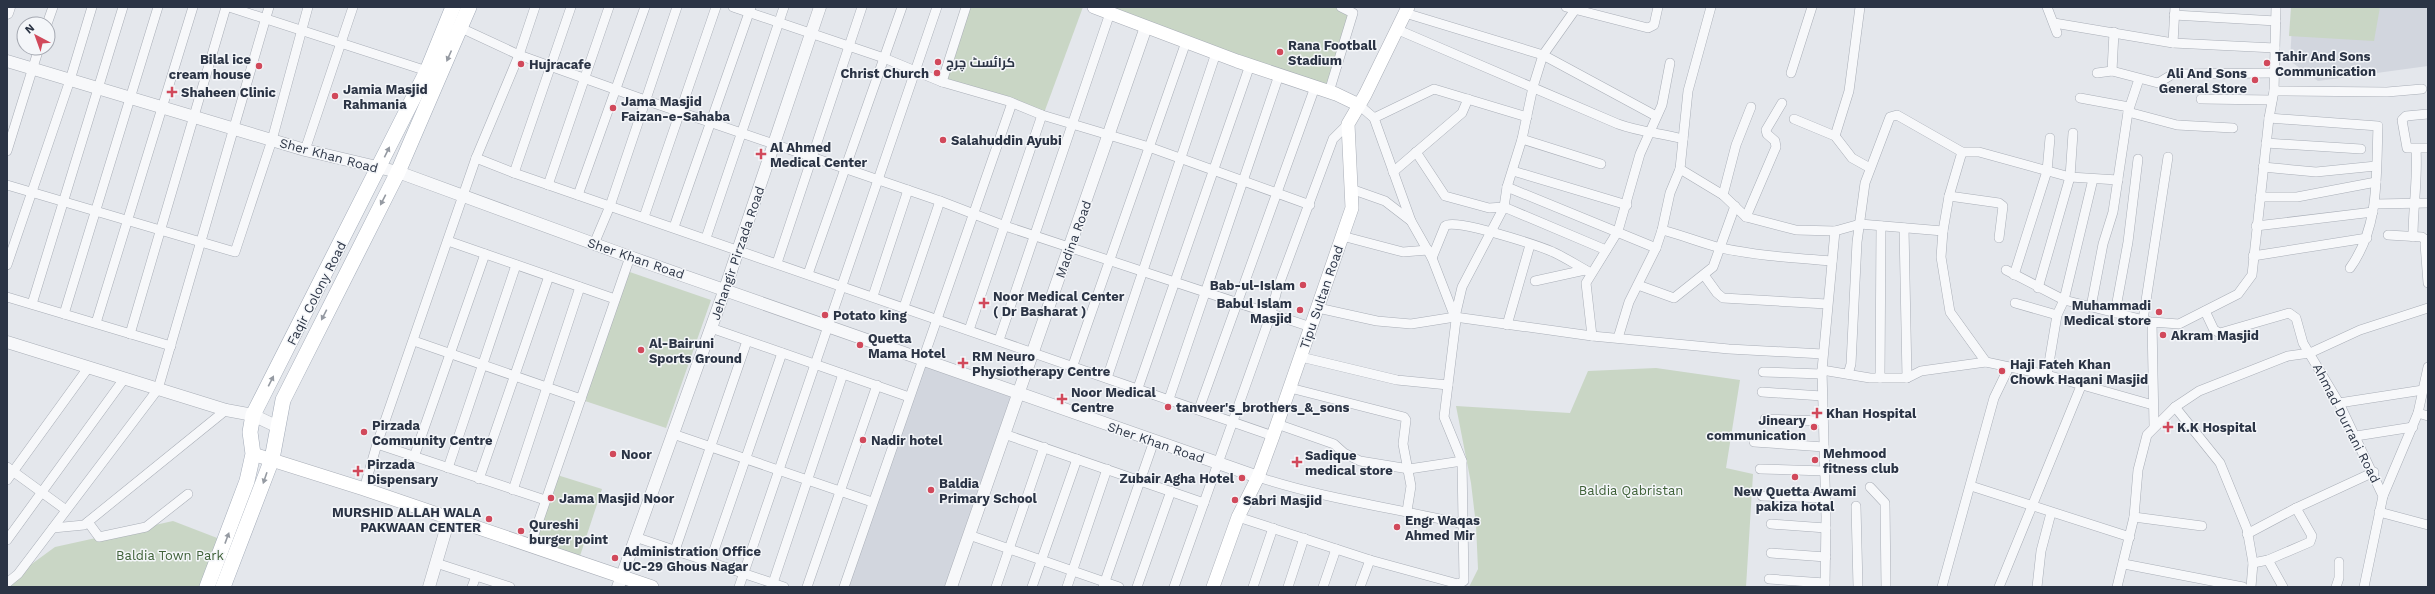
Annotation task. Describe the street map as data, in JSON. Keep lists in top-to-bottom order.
{
  "streets": {
    "main road": ["Faqir Colony Road", "Tipu Sultan Road"],
    "street": [
      "Sher Khan Road",
      "Madina Road",
      "Jehangir Pirzada Road",
      "Ahmad Durrani Road"
    ]
  },
  "crossings": [
    ["Sher Khan Road", "Madina Road"],
    ["Sher Khan Road", "Jehangir Pirzada Road"],
    ["Sher Khan Road", "Faqir Colony Road"],
    ["Sher Khan Road", "Tipu Sultan Road"]
  ],
  "parks": ["Baldia Qabristan", "Baldia Town Park"],
  "places": {
    "other": [
      "Rana Football Stadium",
      "کرائسٹ چرچ",
      "Tahir And Sons Communication",
      "Hujracafe",
      "Bilal ice cream house",
      "Christ Church",
      "Ali And Sons General Store",
      "Jamia Masjid Rahmania",
      "Jama Masjid Faizan-e-Sahaba",
      "Salahuddin Ayubi",
      "Bab-ul-Islam",
      "Babul Islam Masjid",
      "Muhammadi Medical store",
      "Potato king",
      "Akram Masjid",
      "Quetta Mama Hotel",
      "Al-Bairuni Sports Ground",
      "Haji Fateh Khan Chowk Haqani Masjid",
      "tanveer's_brothers_&_sons",
      "Jineary communication",
      "Pirzada Community Centre",
      "Nadir hotel",
      "Noor",
      "Mehmood fitness club",
      "New Quetta Awami pakiza hotal",
      "Zubair Agha Hotel",
      "Baldia Primary School",
      "Jama Masjid Noor",
      "Sabri Masjid",
      "MURSHID ALLAH WALA PAKWAAN CENTER",
      "Engr Waqas Ahmed Mir",
      "Qureshi burger point",
      "Administration Office UC-29 Ghous Nagar"
    ],
    "health": [
      "Shaheen Clinic",
      "Al Ahmed Medical Center",
      "Noor Medical Center ( Dr Basharat )",
      "RM Neuro Physiotherapy Centre",
      "Noor Medical Centre",
      "Khan Hospital",
      "K.K Hospital",
      "Sadique medical store",
      "Pirzada Dispensary"
    ]
  },
  "north": "top left"
}
